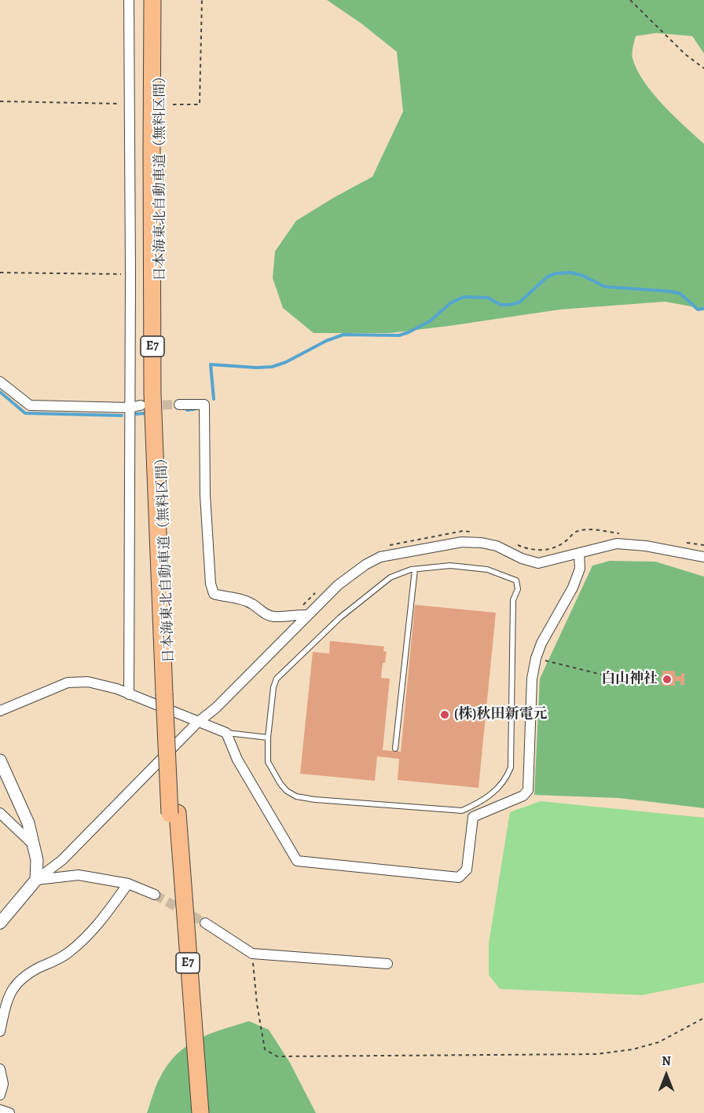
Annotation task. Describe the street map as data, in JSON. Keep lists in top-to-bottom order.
{
  "streets": {
    "highway": ["日本海東北自動車道（無料区間）", "E7"]
  },
  "places": ["白山神社", "(株)秋田新電元"],
  "north": "top"
}
